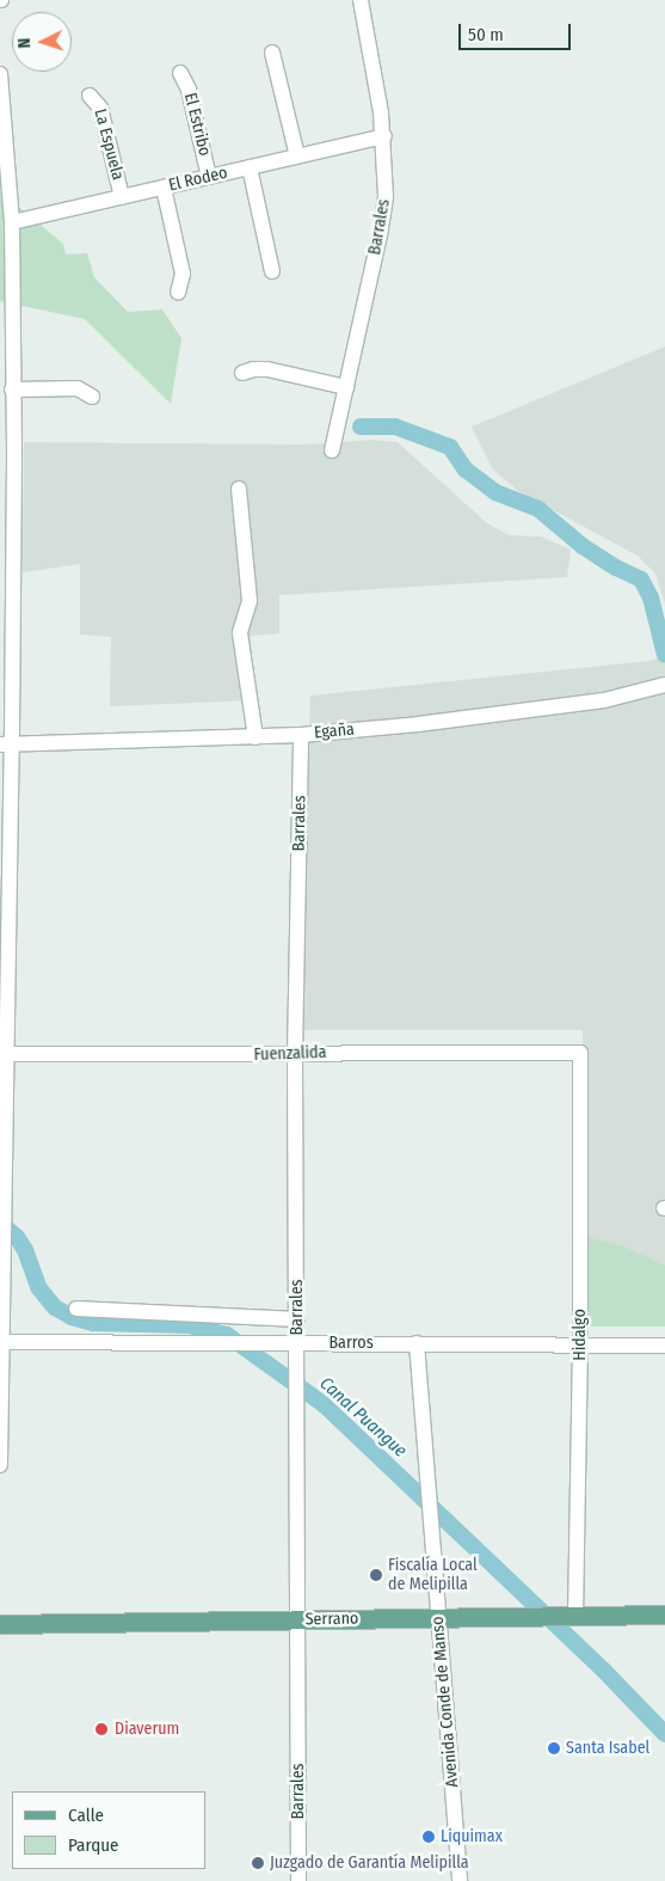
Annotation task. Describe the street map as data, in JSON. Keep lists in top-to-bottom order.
{
  "streets": {
    "main road": ["Serrano"],
    "street": [
      "El Estribo",
      "La Espuela",
      "El Rodeo",
      "Barrales",
      "Egaña",
      "Fuenzalida",
      "Hidalgo",
      "Barros",
      "Avenida Conde de Manso"
    ]
  },
  "crossings": [
    ["El Estribo", "El Rodeo"],
    ["La Espuela", "El Rodeo"],
    ["El Rodeo", "Barrales"],
    ["Barrales", "Egaña"],
    ["Barrales", "Fuenzalida"],
    ["Barrales", "Barros"],
    ["Barrales", "Serrano"],
    ["Fuenzalida", "Hidalgo"],
    ["Hidalgo", "Barros"],
    ["Hidalgo", "Serrano"],
    ["Barros", "Avenida Conde de Manso"],
    ["Serrano", "Avenida Conde de Manso"]
  ],
  "water": ["Canal Puangue"],
  "places": [
    "Fiscalía Local de Melipilla",
    "Diaverum",
    "Santa Isabel",
    "Liquimax",
    "Juzgado de Garantía Melipilla"
  ],
  "legend": ["Calle", "Parque"],
  "scale_bar": "50 m",
  "north": "left"
}
